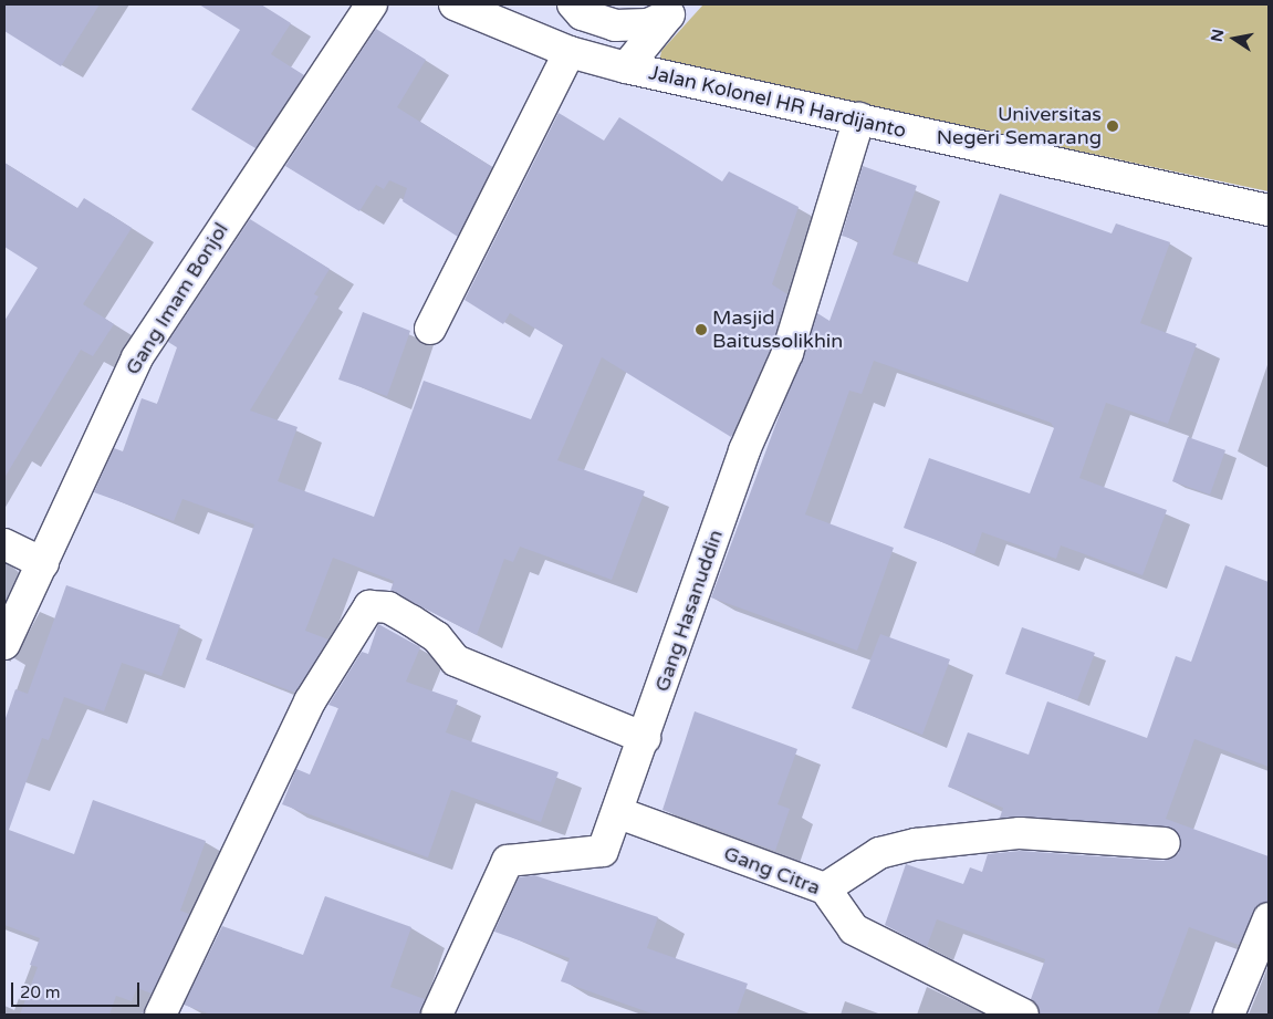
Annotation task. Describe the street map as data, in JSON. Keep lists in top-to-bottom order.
{
  "streets": {
    "street": [
      "Jalan Kolonel HR Hardijanto",
      "Gang Imam Bonjol",
      "Gang Hasanuddin",
      "Gang Citra"
    ]
  },
  "crossings": [
    ["Jalan Kolonel HR Hardijanto", "Gang Hasanuddin"],
    ["Gang Hasanuddin", "Gang Citra"]
  ],
  "places": ["Universitas Negeri Semarang", "Masjid Baitussolikhin"],
  "scale_bar": "20 m",
  "north": "left"
}
